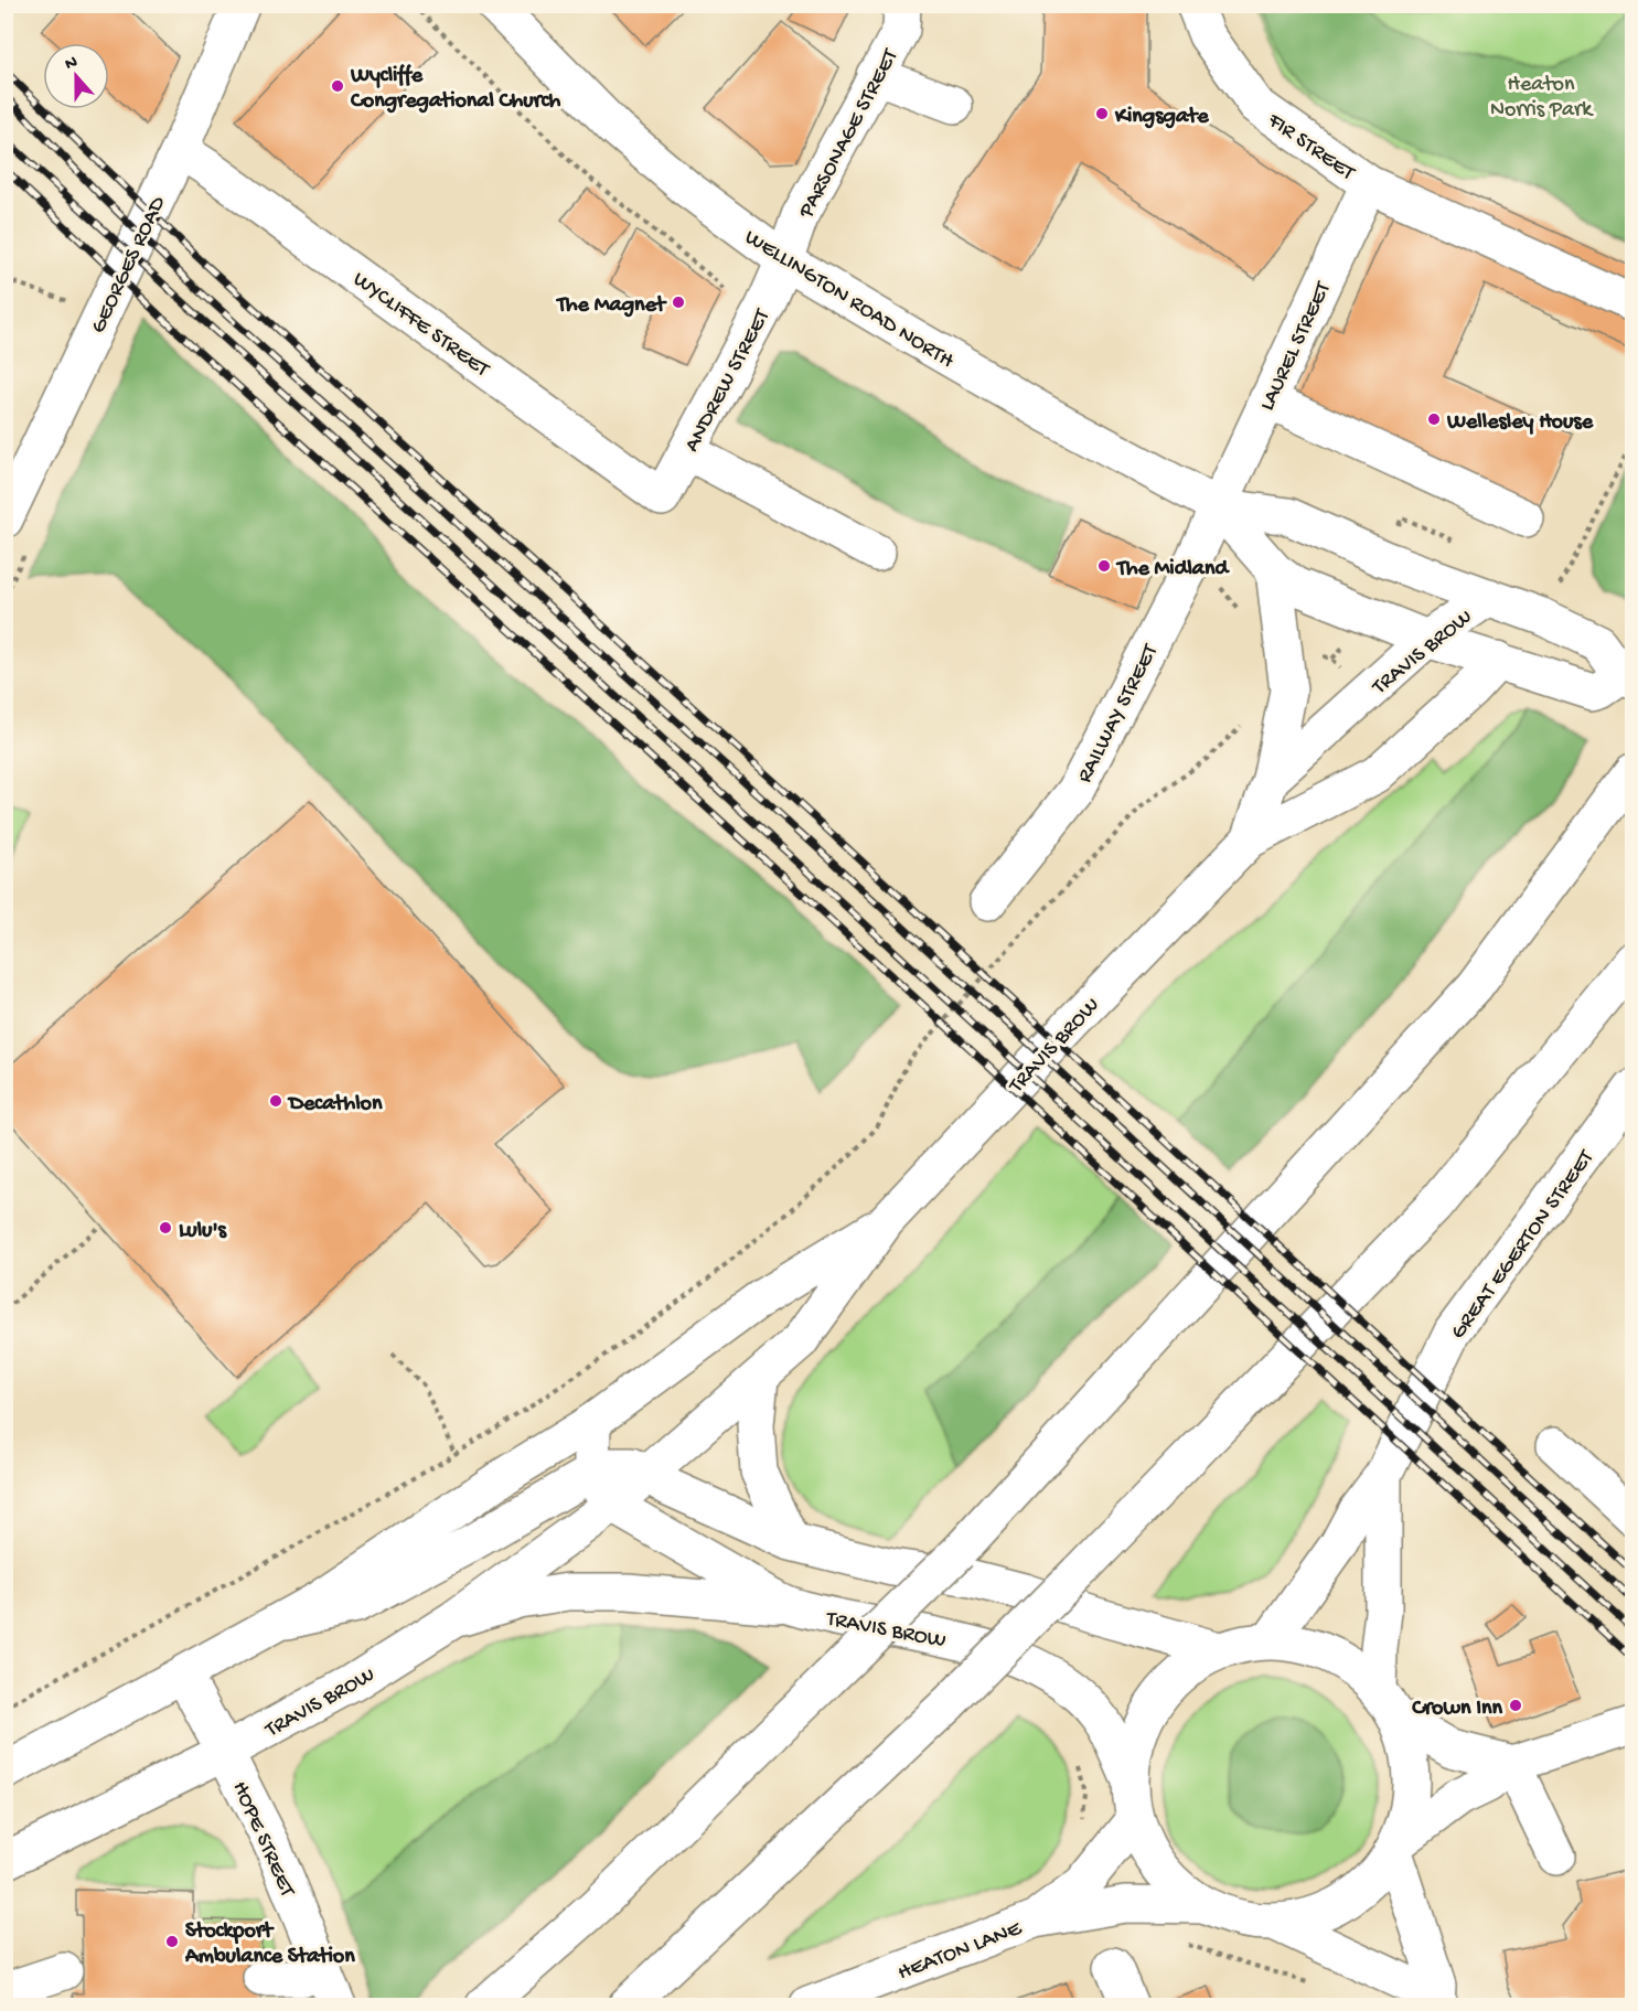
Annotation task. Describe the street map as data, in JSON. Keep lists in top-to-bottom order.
{
  "streets": {
    "main road": [
      "PARSONAGE STREET",
      "FIR STREET",
      "GEORGES ROAD",
      "WELLINGTON ROAD NORTH",
      "WYCLIFFE STREET",
      "LAUREL STREET",
      "ANDREW STREET",
      "TRAVIS BROW",
      "RAILWAY STREET",
      "GREAT EGERTON STREET",
      "HOPE STREET",
      "HEATON LANE"
    ]
  },
  "crossings": [
    ["PARSONAGE STREET", "WELLINGTON ROAD NORTH"],
    ["PARSONAGE STREET", "ANDREW STREET"],
    ["FIR STREET", "LAUREL STREET"],
    ["GEORGES ROAD", "WYCLIFFE STREET"],
    ["WELLINGTON ROAD NORTH", "LAUREL STREET"],
    ["WELLINGTON ROAD NORTH", "ANDREW STREET"],
    ["WELLINGTON ROAD NORTH", "TRAVIS BROW"],
    ["WELLINGTON ROAD NORTH", "RAILWAY STREET"],
    ["WYCLIFFE STREET", "ANDREW STREET"],
    ["LAUREL STREET", "RAILWAY STREET"],
    ["TRAVIS BROW", "HOPE STREET"]
  ],
  "parks": ["Heaton Norris Park"],
  "places": [
    "Wycliffe Congregational Church",
    "Kingsgate",
    "The Magnet",
    "Wellesley House",
    "The Midland",
    "Decathlon",
    "Lulu's",
    "Crown Inn",
    "Stockport Ambulance Station"
  ],
  "north": "top"
}
